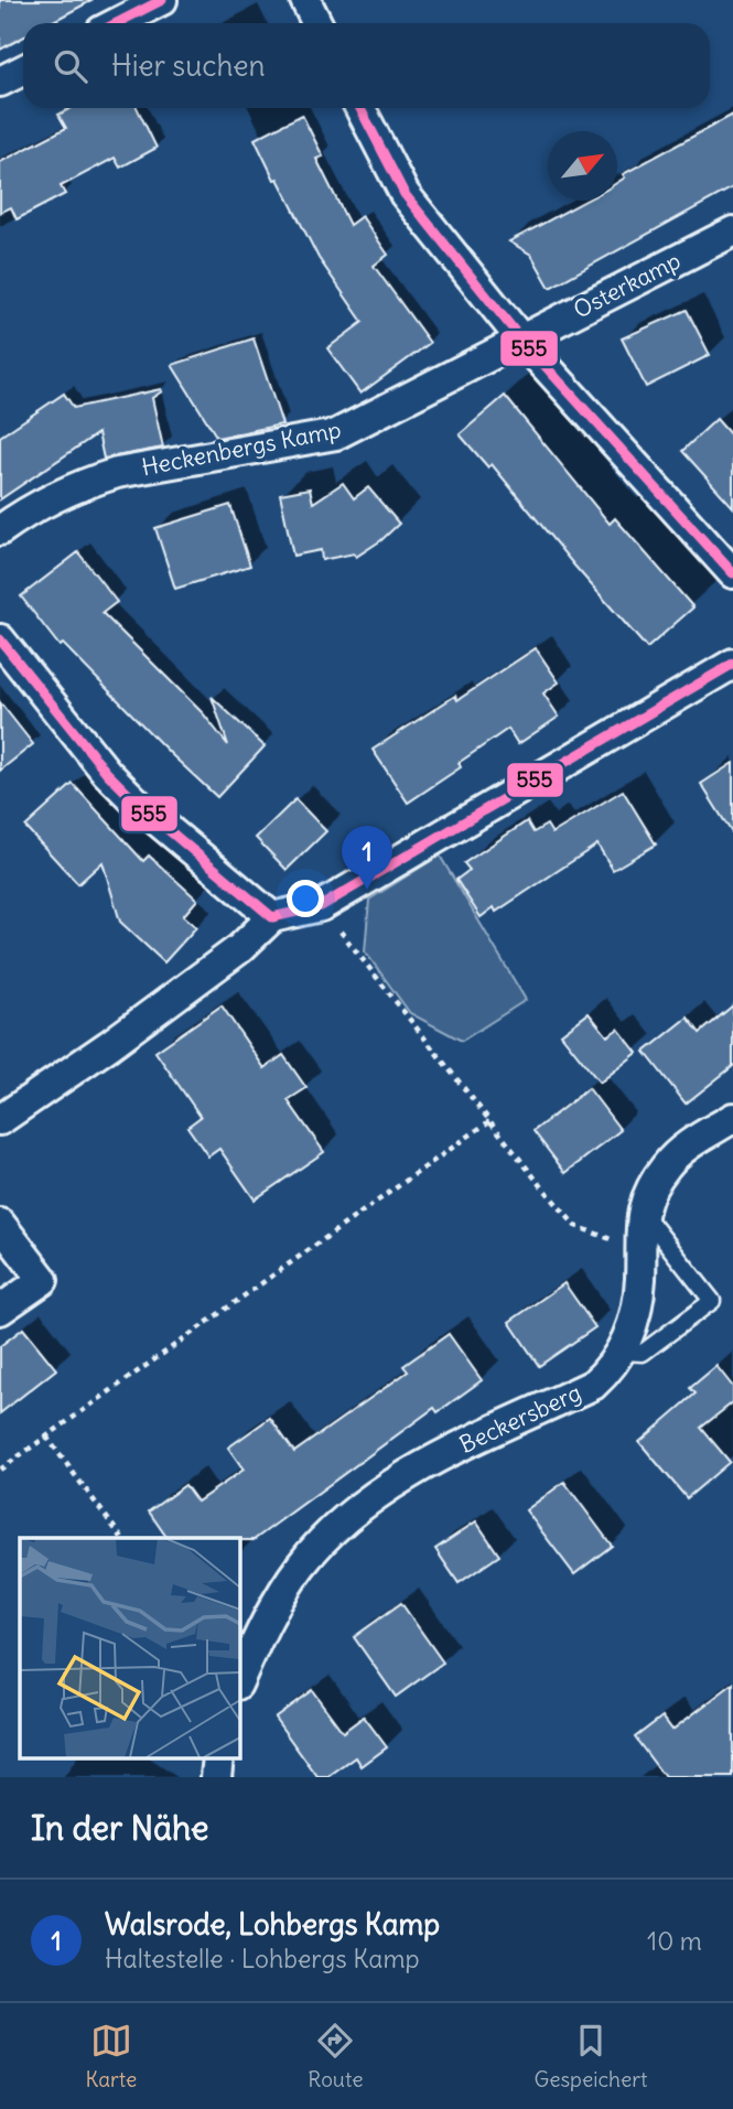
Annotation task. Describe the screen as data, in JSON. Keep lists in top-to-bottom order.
{
  "streets": {
    "street": ["Osterkamp", "Heckenbergs Kamp", "Beckersberg"]
  },
  "crossings": [
    ["Osterkamp", "Heckenbergs Kamp"]
  ],
  "lines": ["transit line 555"],
  "north": "top right",
  "page": {
    "search": "Hier suchen",
    "pins": "1",
    "heading": "In der Nähe",
    "list": [
      {
        "mark": "1",
        "name": "Walsrode, Lohbergs Kamp",
        "note": "Haltestelle · Lohbergs Kamp",
        "value": "10 m"
      }
    ],
    "nav": ["Karte", "Route", "Gespeichert"]
  }
}
